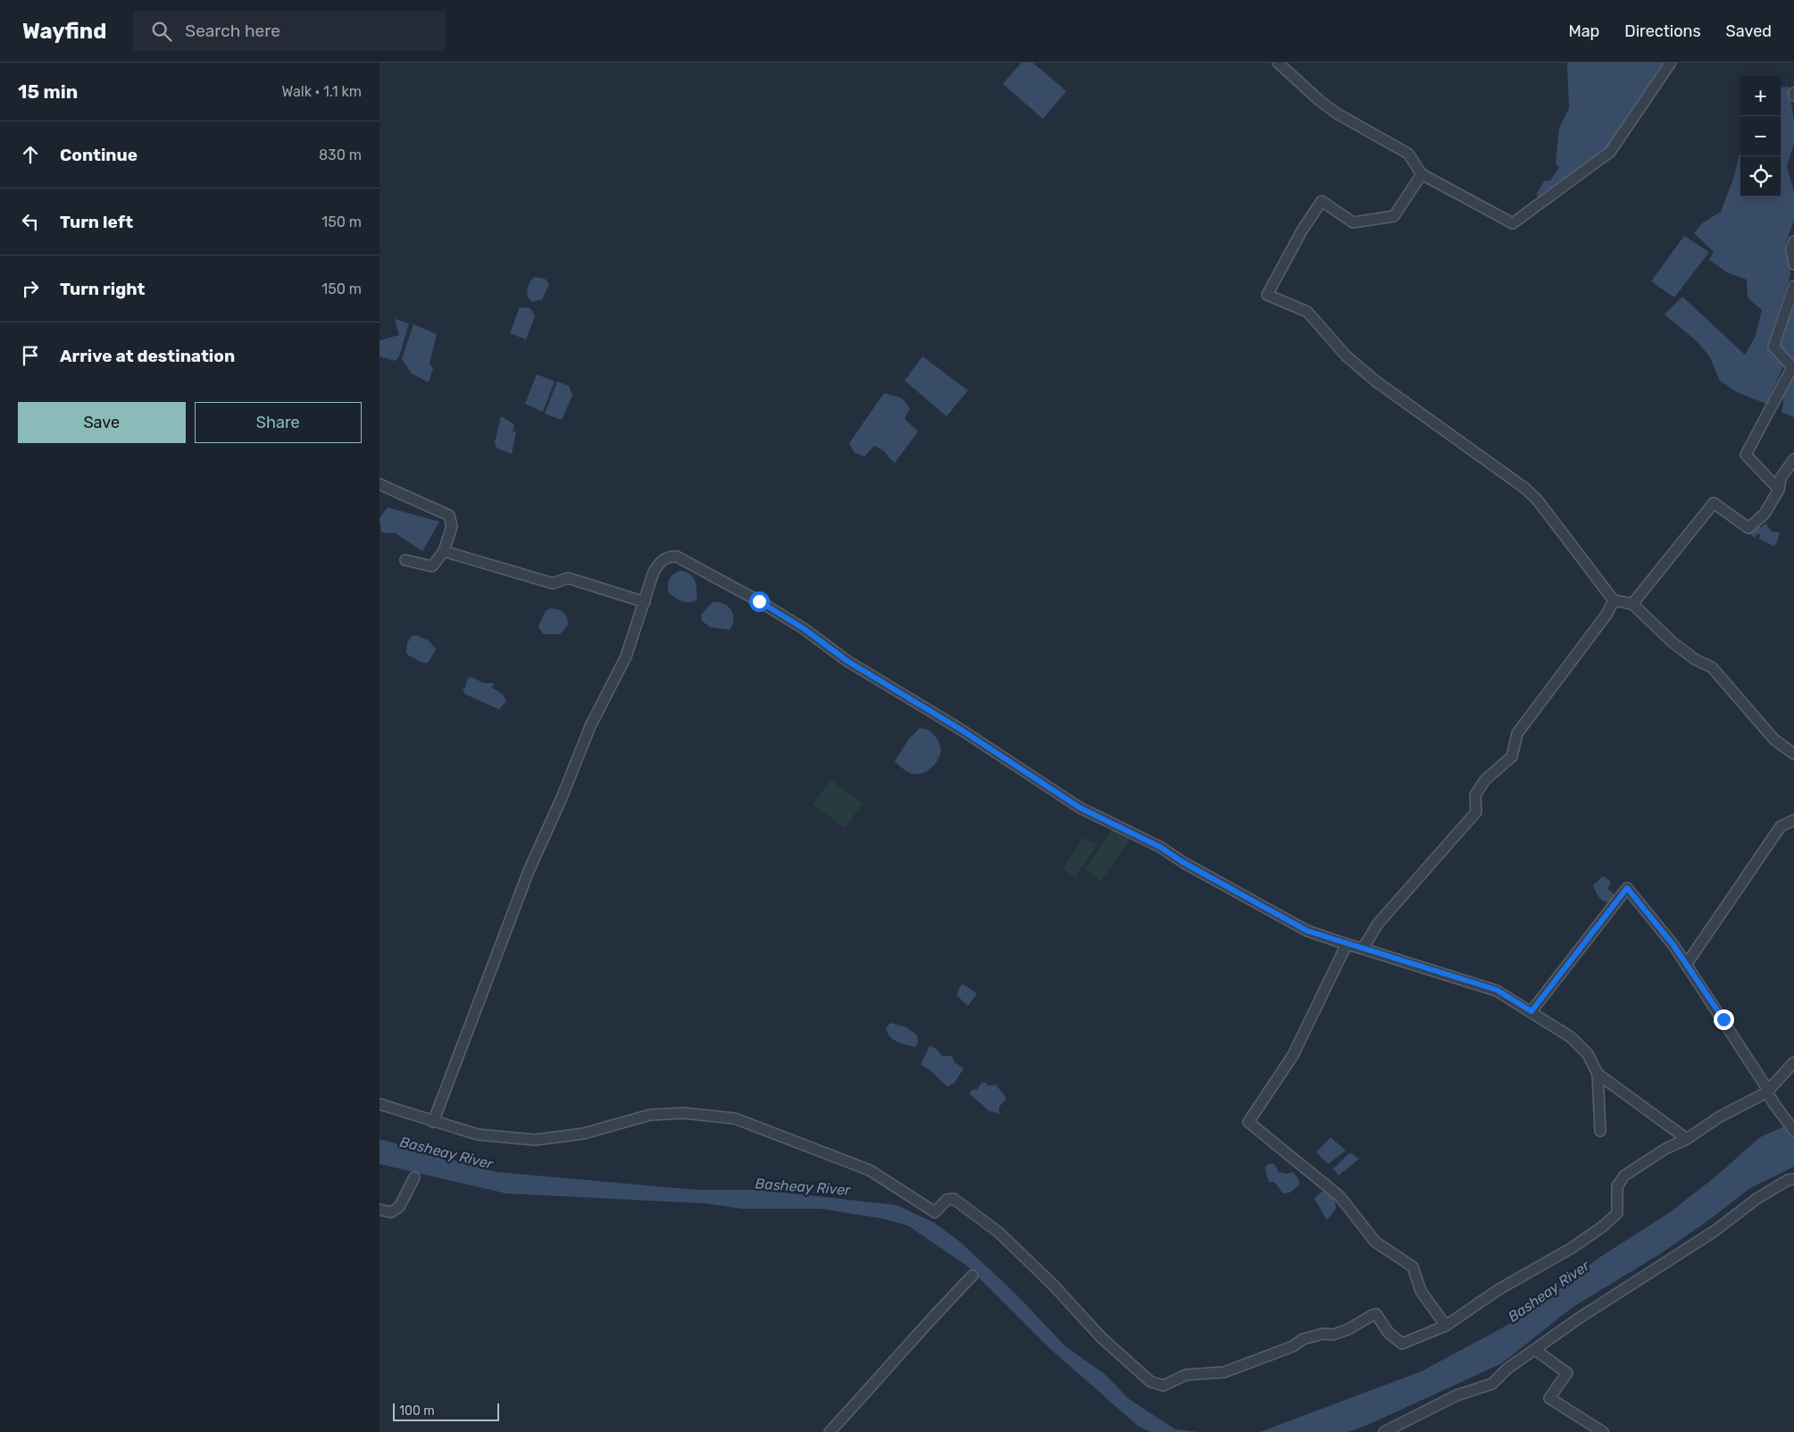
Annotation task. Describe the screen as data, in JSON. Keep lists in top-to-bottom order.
{
  "water": ["Basheay River"],
  "scale_bar": "100 m",
  "page": {
    "header": "Wayfind",
    "search": "Search here",
    "nav": ["Map", "Directions", "Saved"],
    "heading": ["15 min", "Walk · 1.1 km"],
    "map_buttons": ["+", "−"],
    "list": [
      ["Continue", "830 m"],
      ["Turn left", "150 m"],
      ["Turn right", "150 m"],
      "Arrive at destination"
    ],
    "buttons": ["Save", "Share"],
    "scale": "100 m"
  }
}
